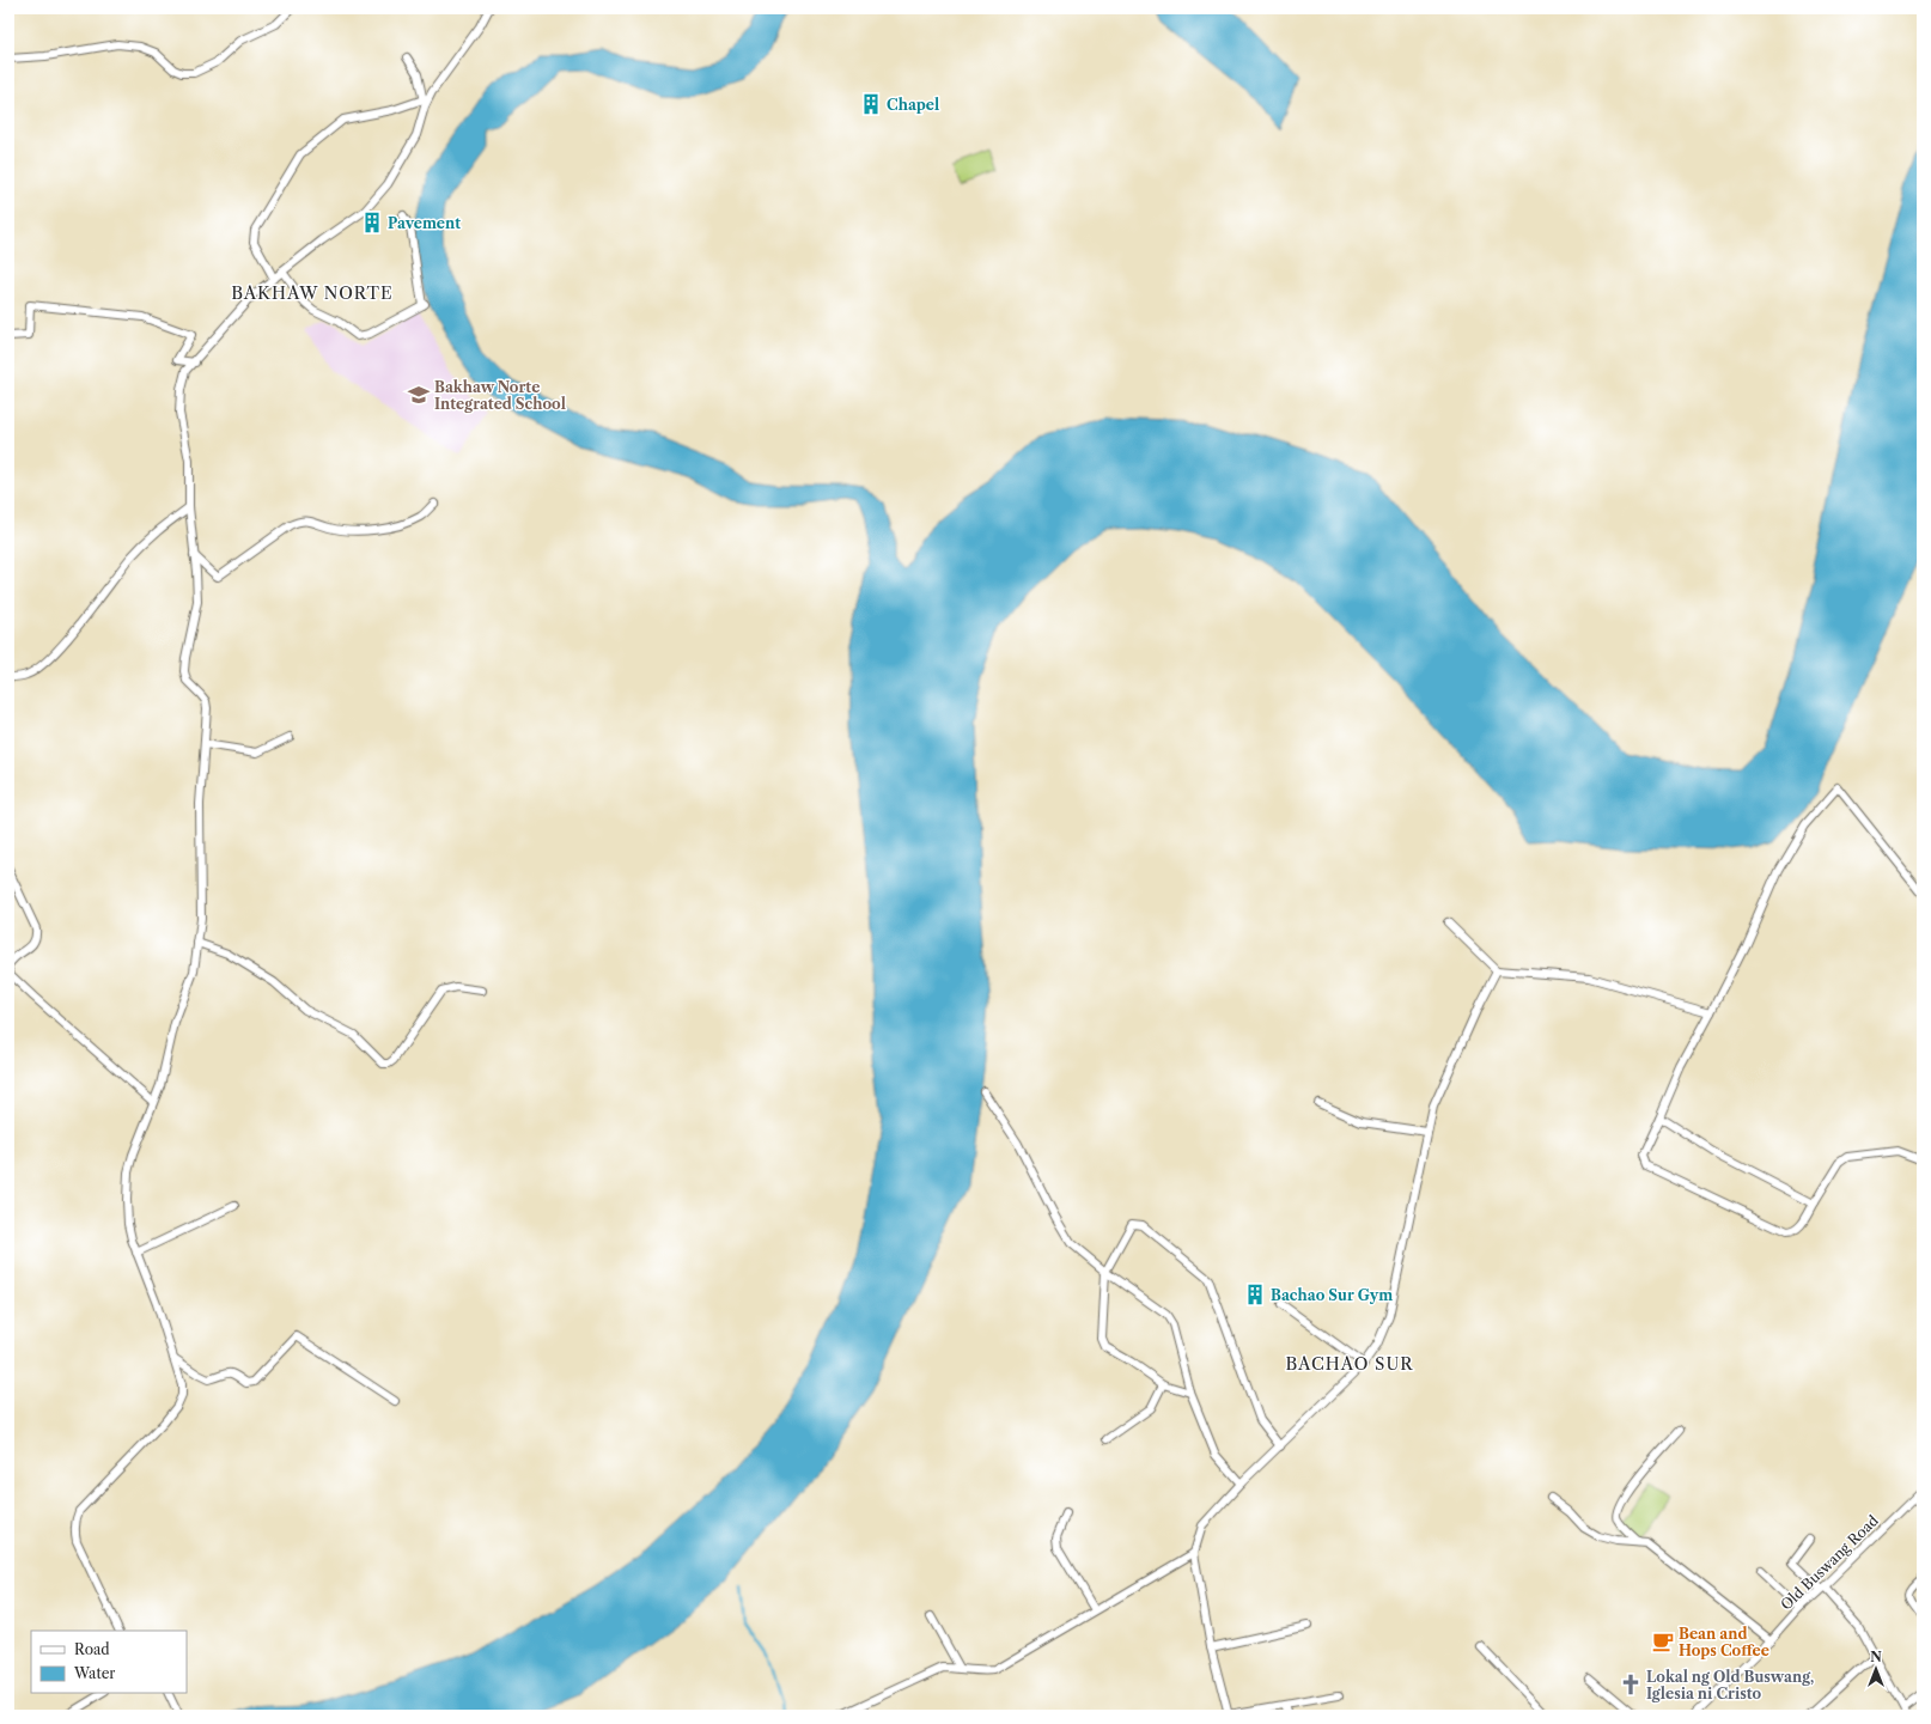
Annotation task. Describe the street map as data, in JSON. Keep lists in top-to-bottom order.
{
  "streets": {
    "street": ["Old Buswang Road"]
  },
  "districts": ["BAKHAW NORTE", "BACHAO SUR"],
  "places": {
    "building": ["Chapel", "Pavement", "Bachao Sur Gym"],
    "school or university": ["Bakhaw Norte Integrated School"],
    "cafe": ["Bean and Hops Coffee"],
    "church": ["Lokal ng Old Buswang, Iglesia ni Cristo"]
  },
  "legend": ["Road", "Water"],
  "north": "top"
}
